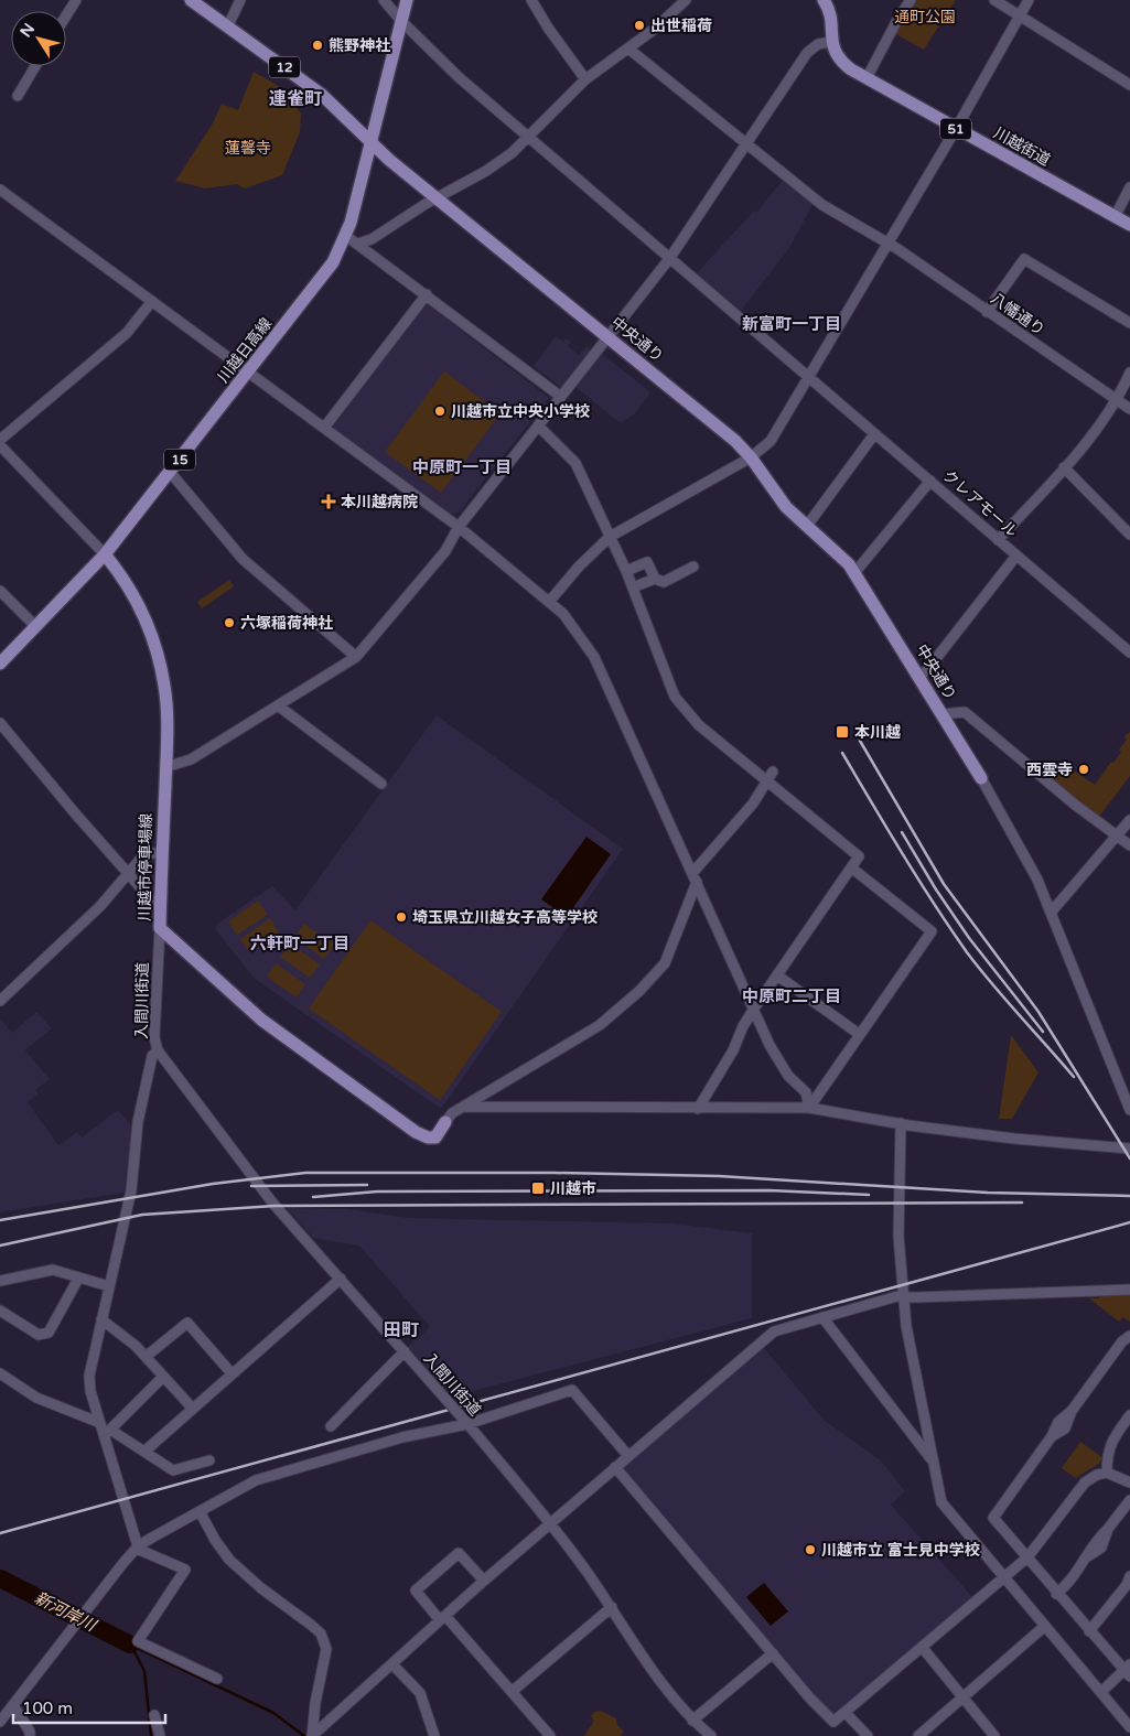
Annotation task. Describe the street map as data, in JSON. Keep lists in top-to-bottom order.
{
  "streets": {
    "main road": [
      "12",
      "51",
      "川越街道",
      "中央通り",
      "川越日高線",
      "15",
      "川越市停車場線"
    ],
    "street": ["八幡通り", "クレアモール", "入間川街道"]
  },
  "crossings": [
    ["中央通り", "川越日高線"],
    ["川越日高線", "クレアモール"],
    ["川越日高線", "川越市停車場線"],
    ["川越市停車場線", "入間川街道"]
  ],
  "districts": [
    "連雀町",
    "新富町一丁目",
    "中原町一丁目",
    "六軒町一丁目",
    "中原町二丁目",
    "田町"
  ],
  "water": ["新河岸川"],
  "parks": ["通町公園", "蓮馨寺"],
  "places": {
    "other": [
      "出世稲荷",
      "熊野神社",
      "川越市立中央小学校",
      "六塚稲荷神社",
      "西雲寺",
      "埼玉県立川越女子高等学校",
      "川越市立 富士見中学校"
    ],
    "health": ["本川越病院"],
    "transit": ["本川越", "川越市"]
  },
  "scale_bar": "100 m",
  "north": "top left"
}
